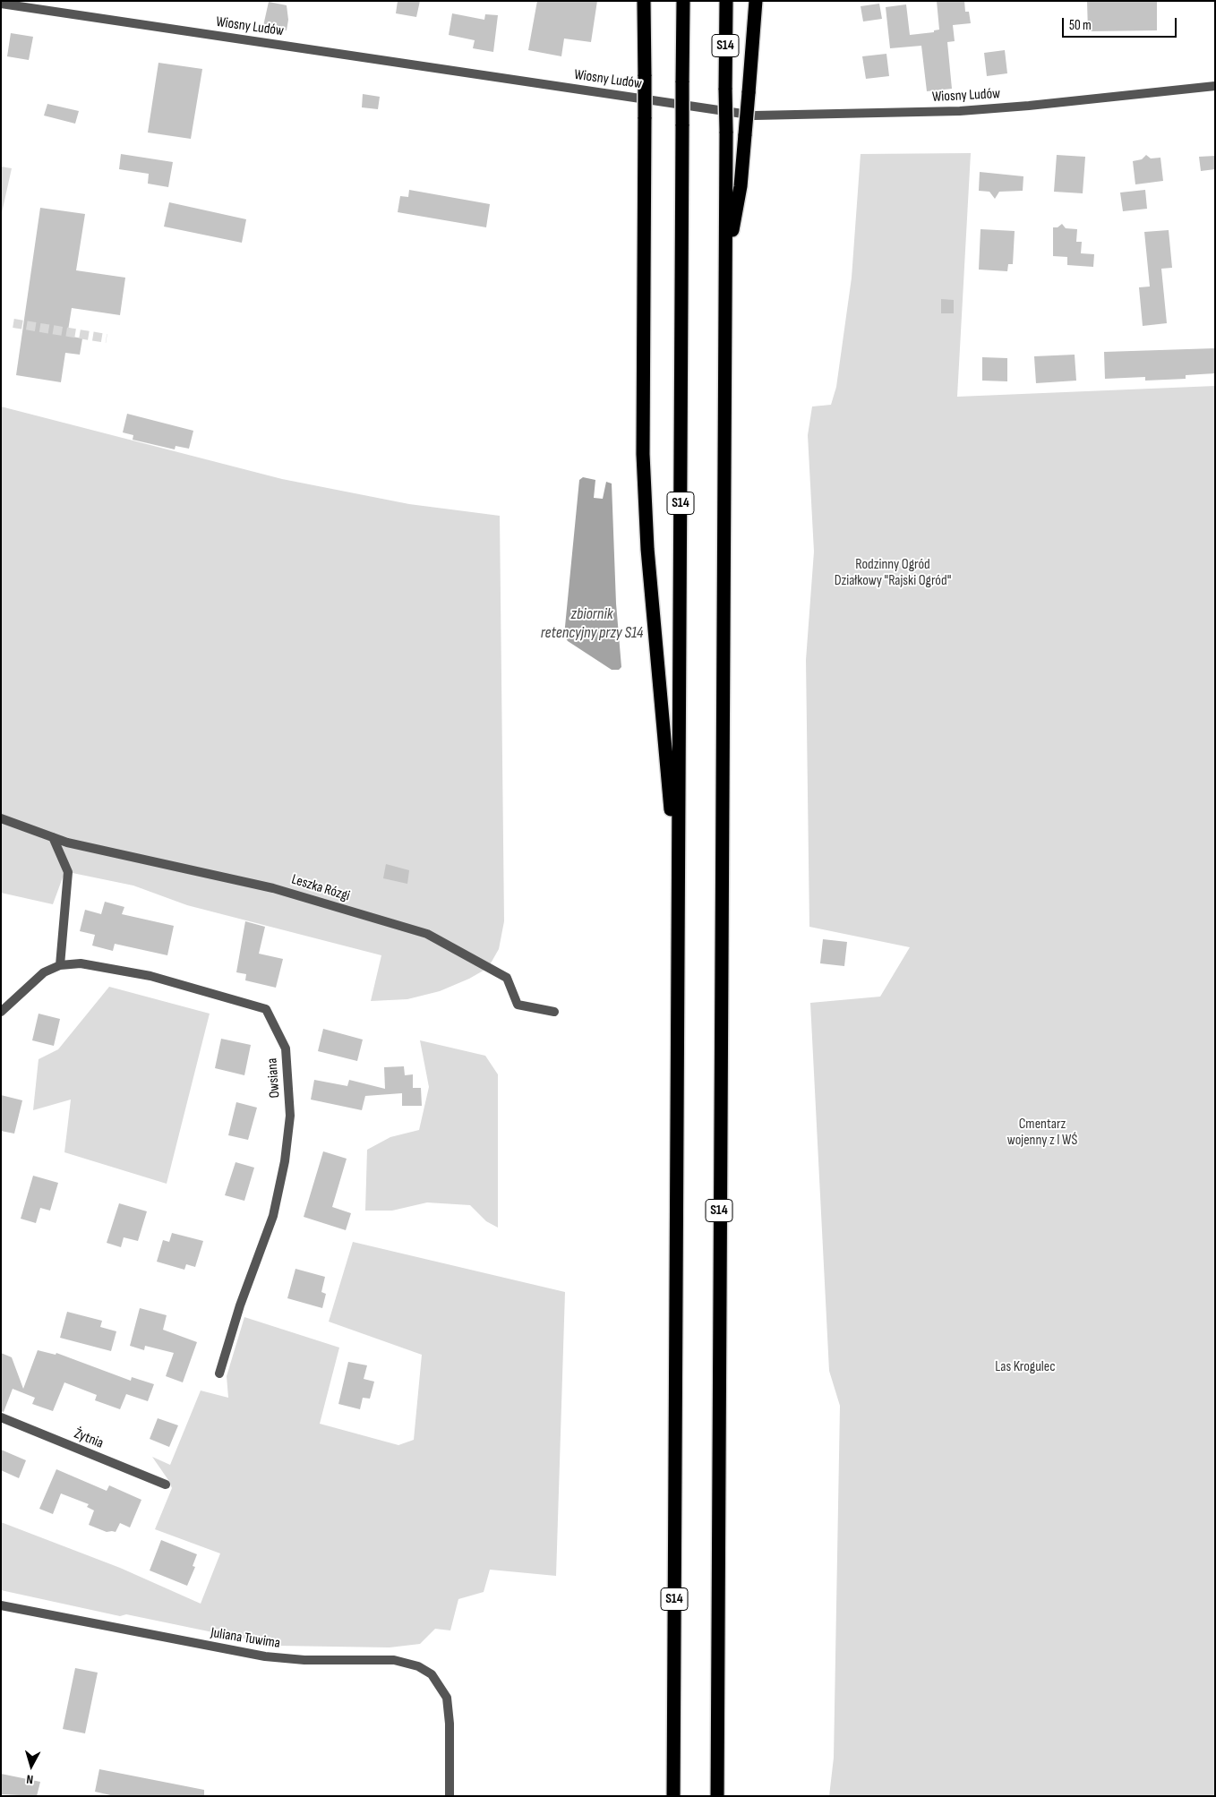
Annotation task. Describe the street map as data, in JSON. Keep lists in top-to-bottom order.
{
  "streets": {
    "highway": ["S14"],
    "street": [
      "Wiosny Ludów",
      "Leszka Rózgi",
      "Owsiana",
      "Żytnia",
      "Juliana Tuwima"
    ]
  },
  "water": ["zbiornik retencyjny przy S14"],
  "parks": ["Rodzinny Ogród Działkowy \"Rajski Ogród\"", "Cmentarz wojenny z I WŚ", "Las Krogulec"],
  "scale_bar": "50 m",
  "north": "bottom"
}
